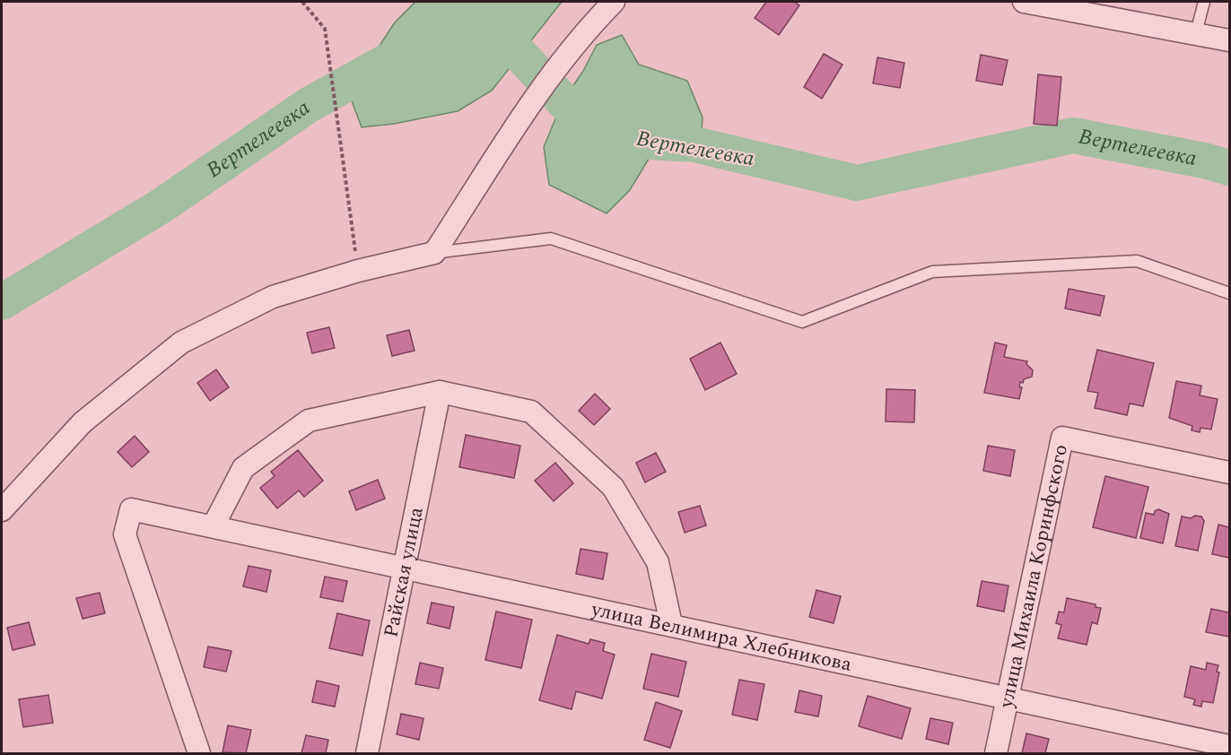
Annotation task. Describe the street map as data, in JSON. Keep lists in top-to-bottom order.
{
  "streets": {
    "street": ["Райская улица", "улица Михаила Коринфского", "улица Велимира Хлебникова"]
  },
  "crossings": [
    ["Райская улица", "улица Велимира Хлебникова"],
    ["улица Михаила Коринфского", "улица Велимира Хлебникова"]
  ],
  "water": ["Вертелеевка"]
}
